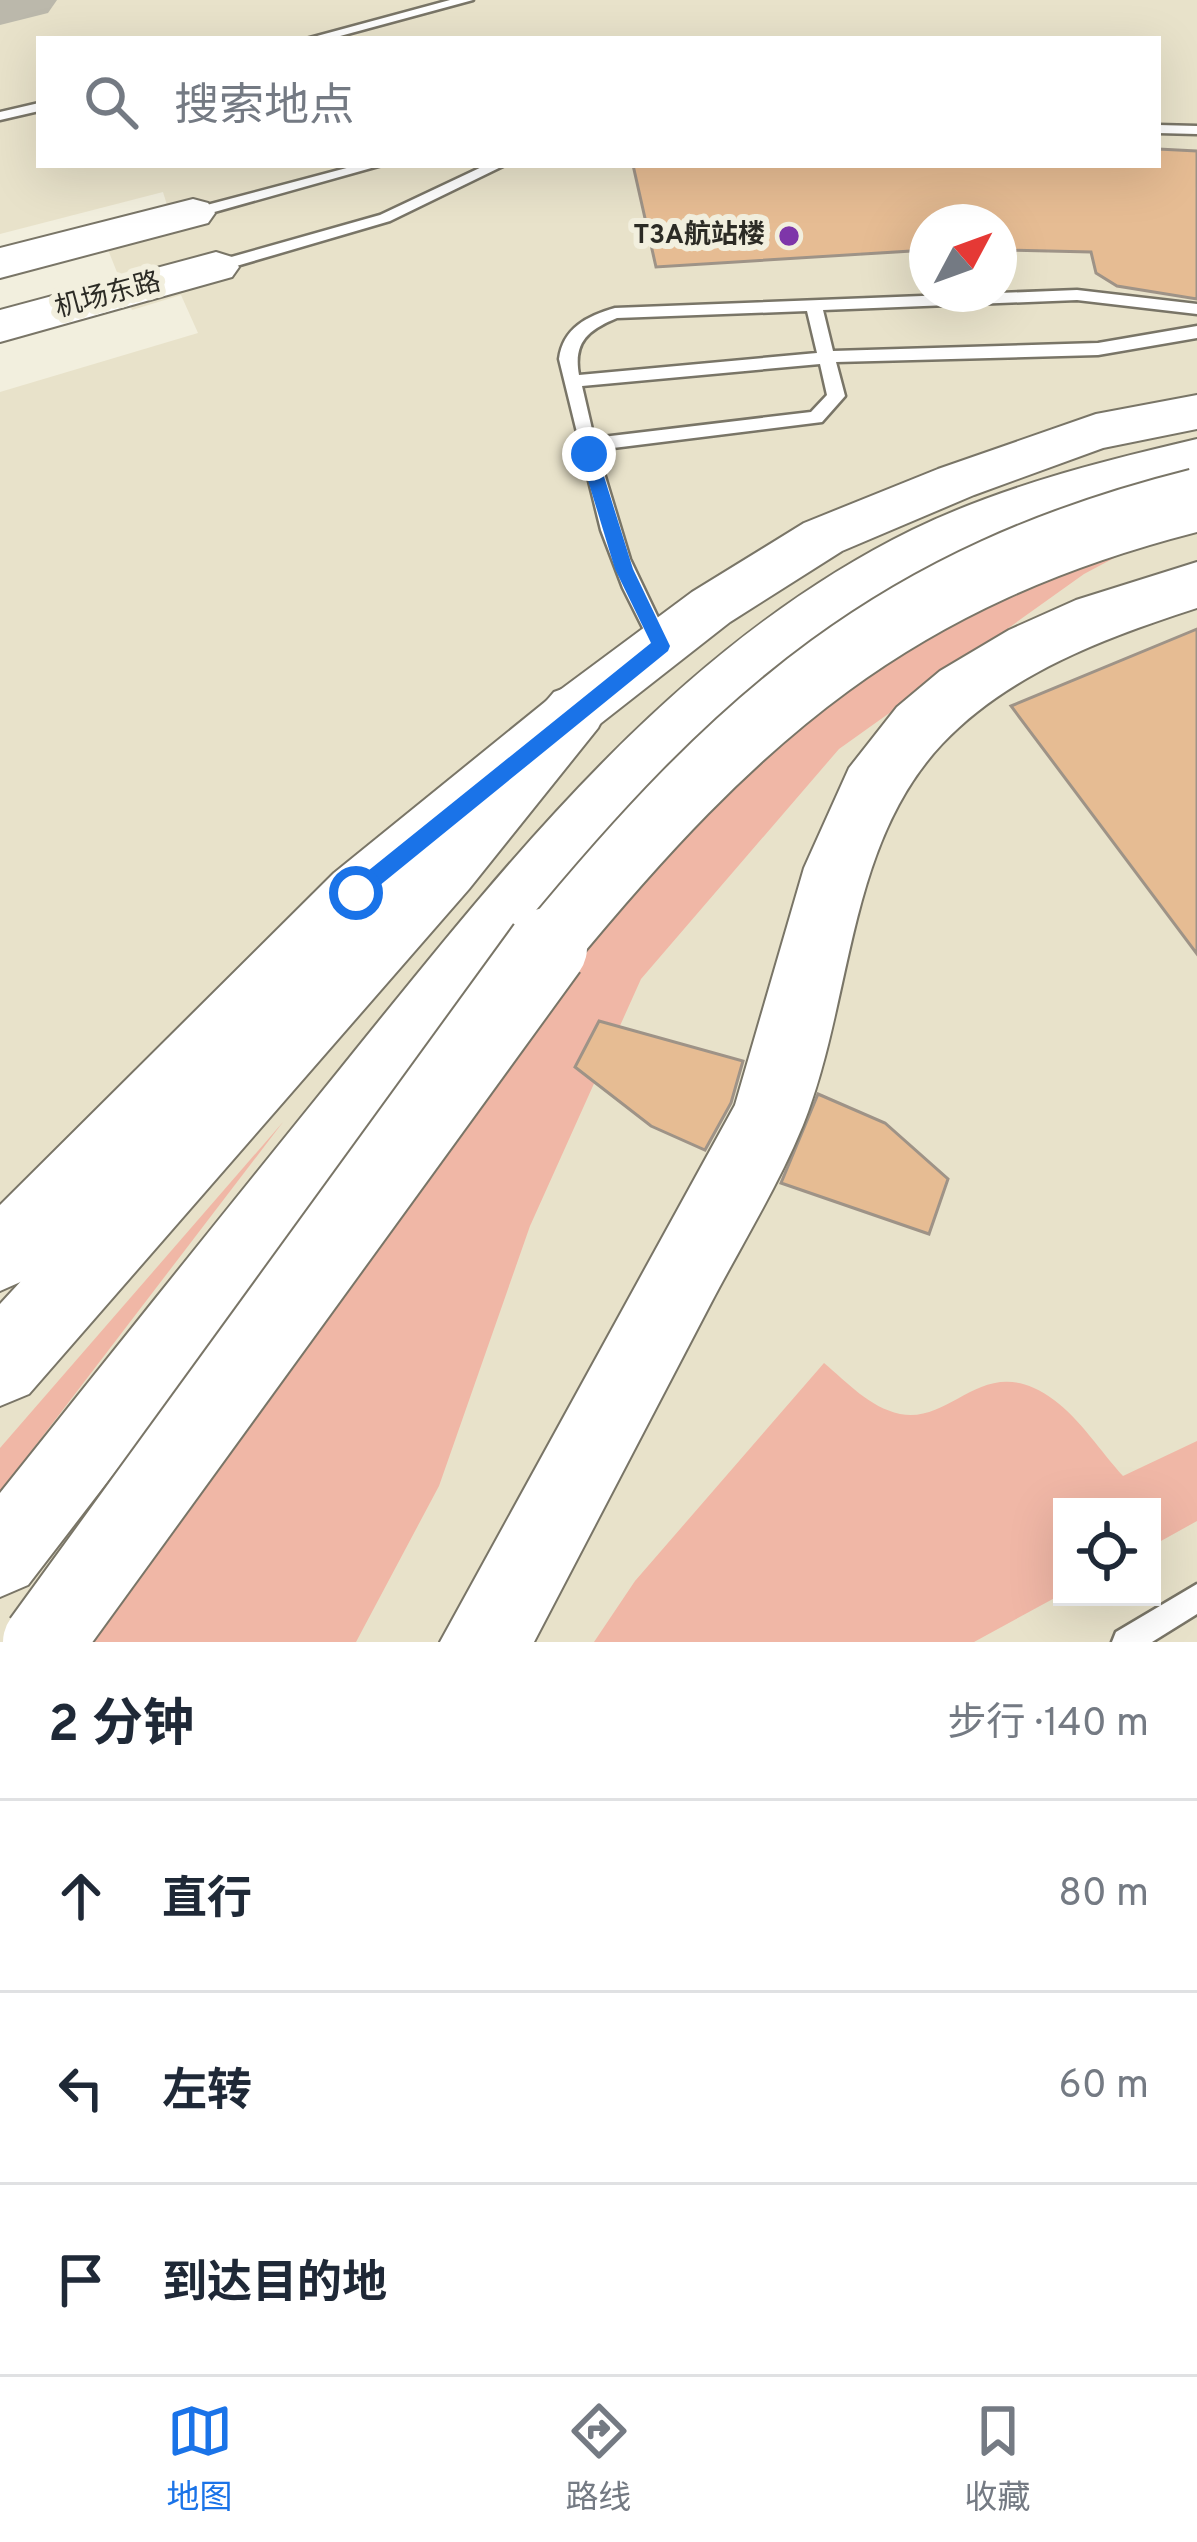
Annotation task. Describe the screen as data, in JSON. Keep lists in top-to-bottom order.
{
  "streets": {
    "main road": ["机场东路"]
  },
  "places": ["T3A航站楼"],
  "north": "top right",
  "page": {
    "search": "搜索地点",
    "heading": ["2 分钟", "步行 · 140 m"],
    "list": [
      ["直行", "80 m"],
      ["左转", "60 m"],
      "到达目的地"
    ],
    "nav": ["地图", "路线", "收藏"]
  }
}
